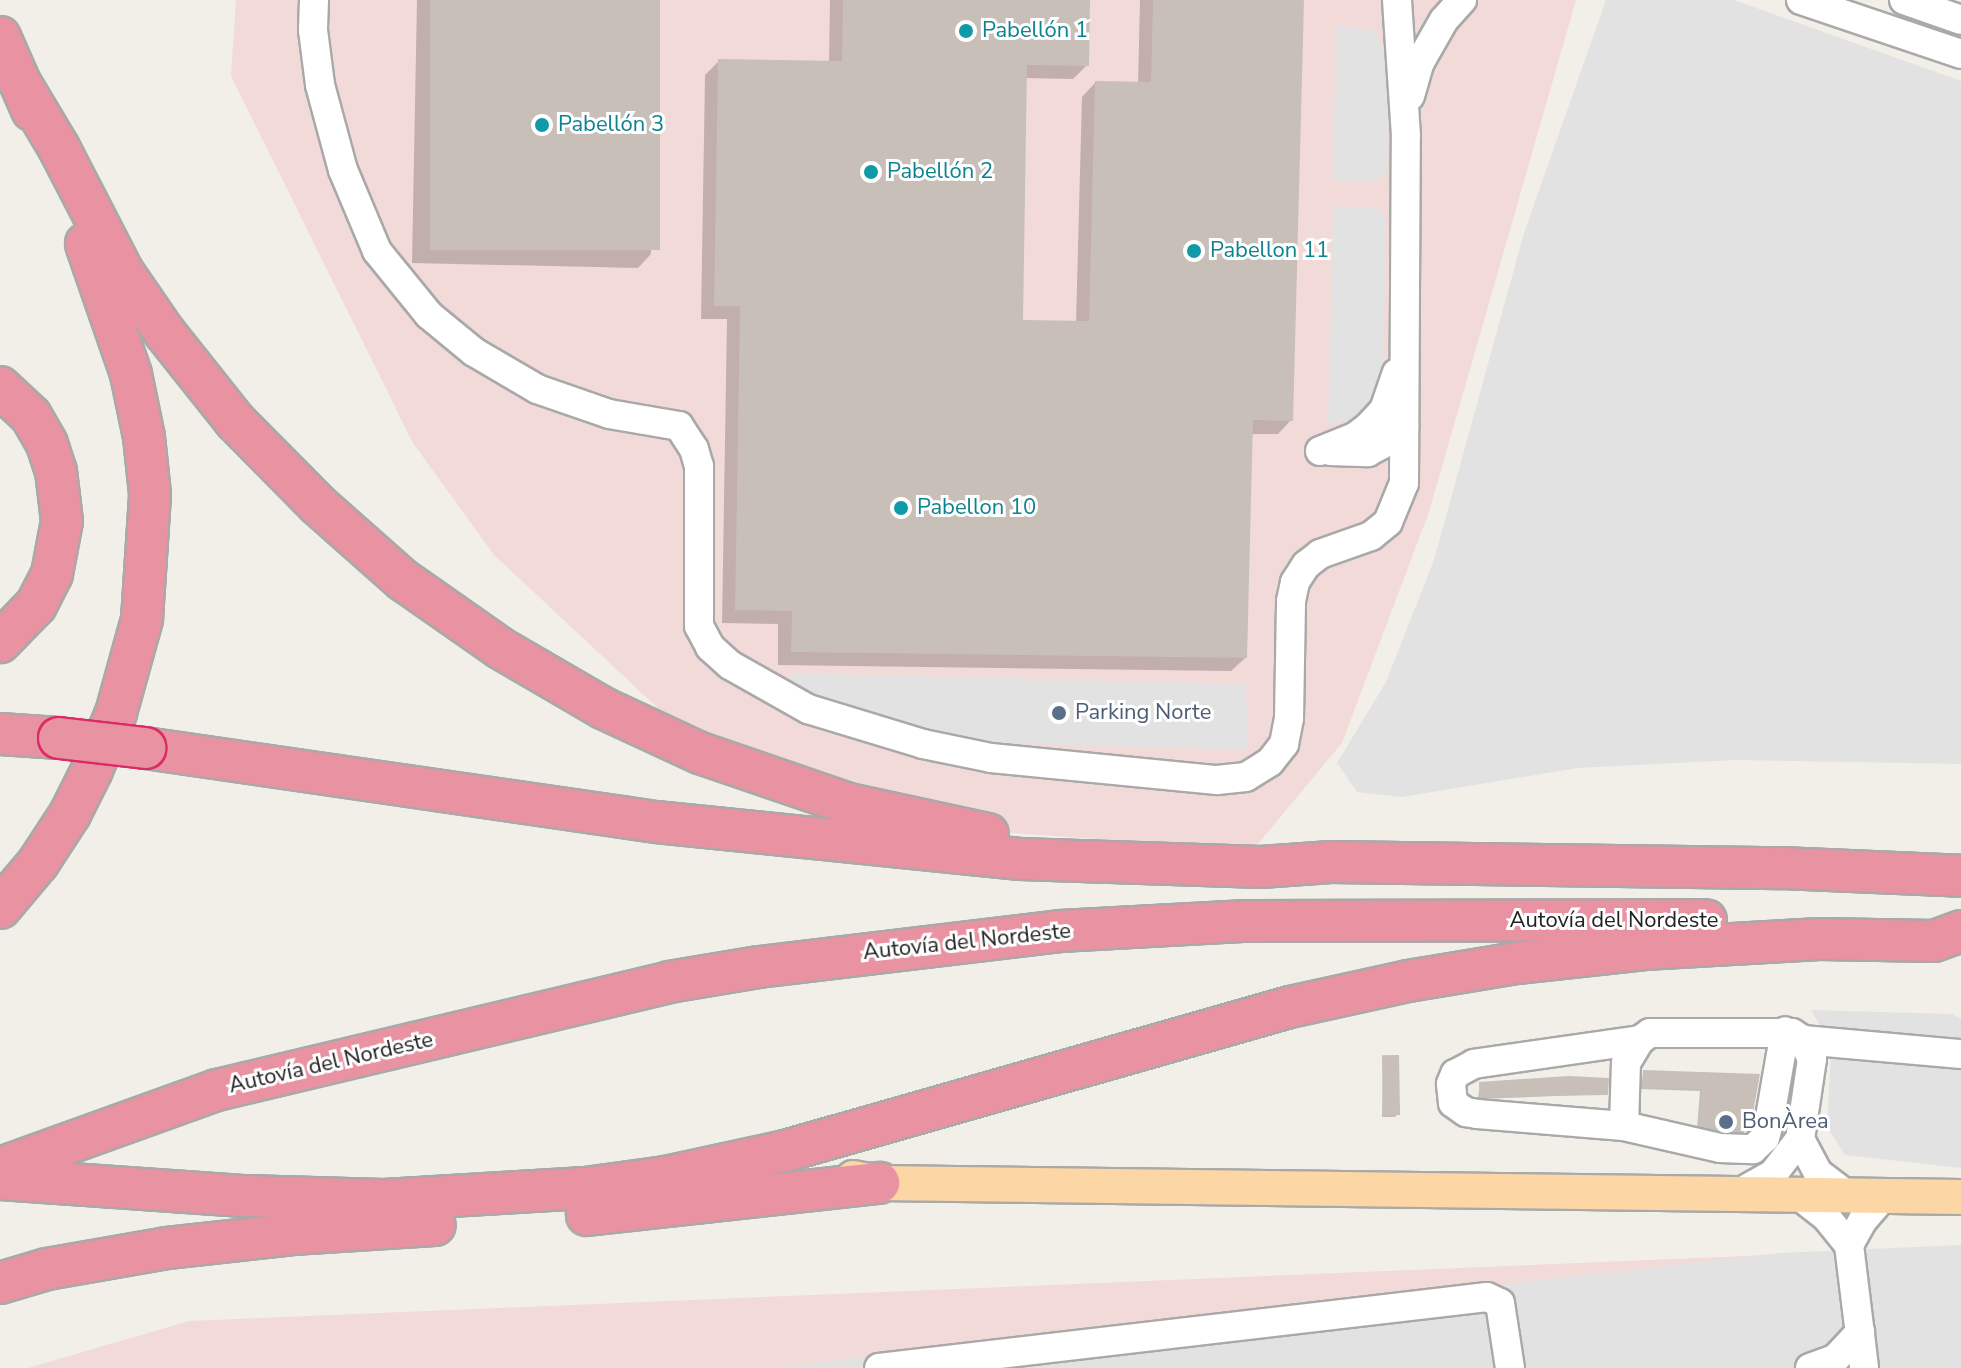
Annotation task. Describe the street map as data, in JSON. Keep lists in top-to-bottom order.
{
  "streets": {
    "highway": ["Autovía del Nordeste"]
  },
  "places": [
    "Pabellón 1",
    "Pabellón 3",
    "Pabellón 2",
    "Pabellon 11",
    "Pabellon 10",
    "Parking Norte",
    "BonÀrea"
  ]
}
